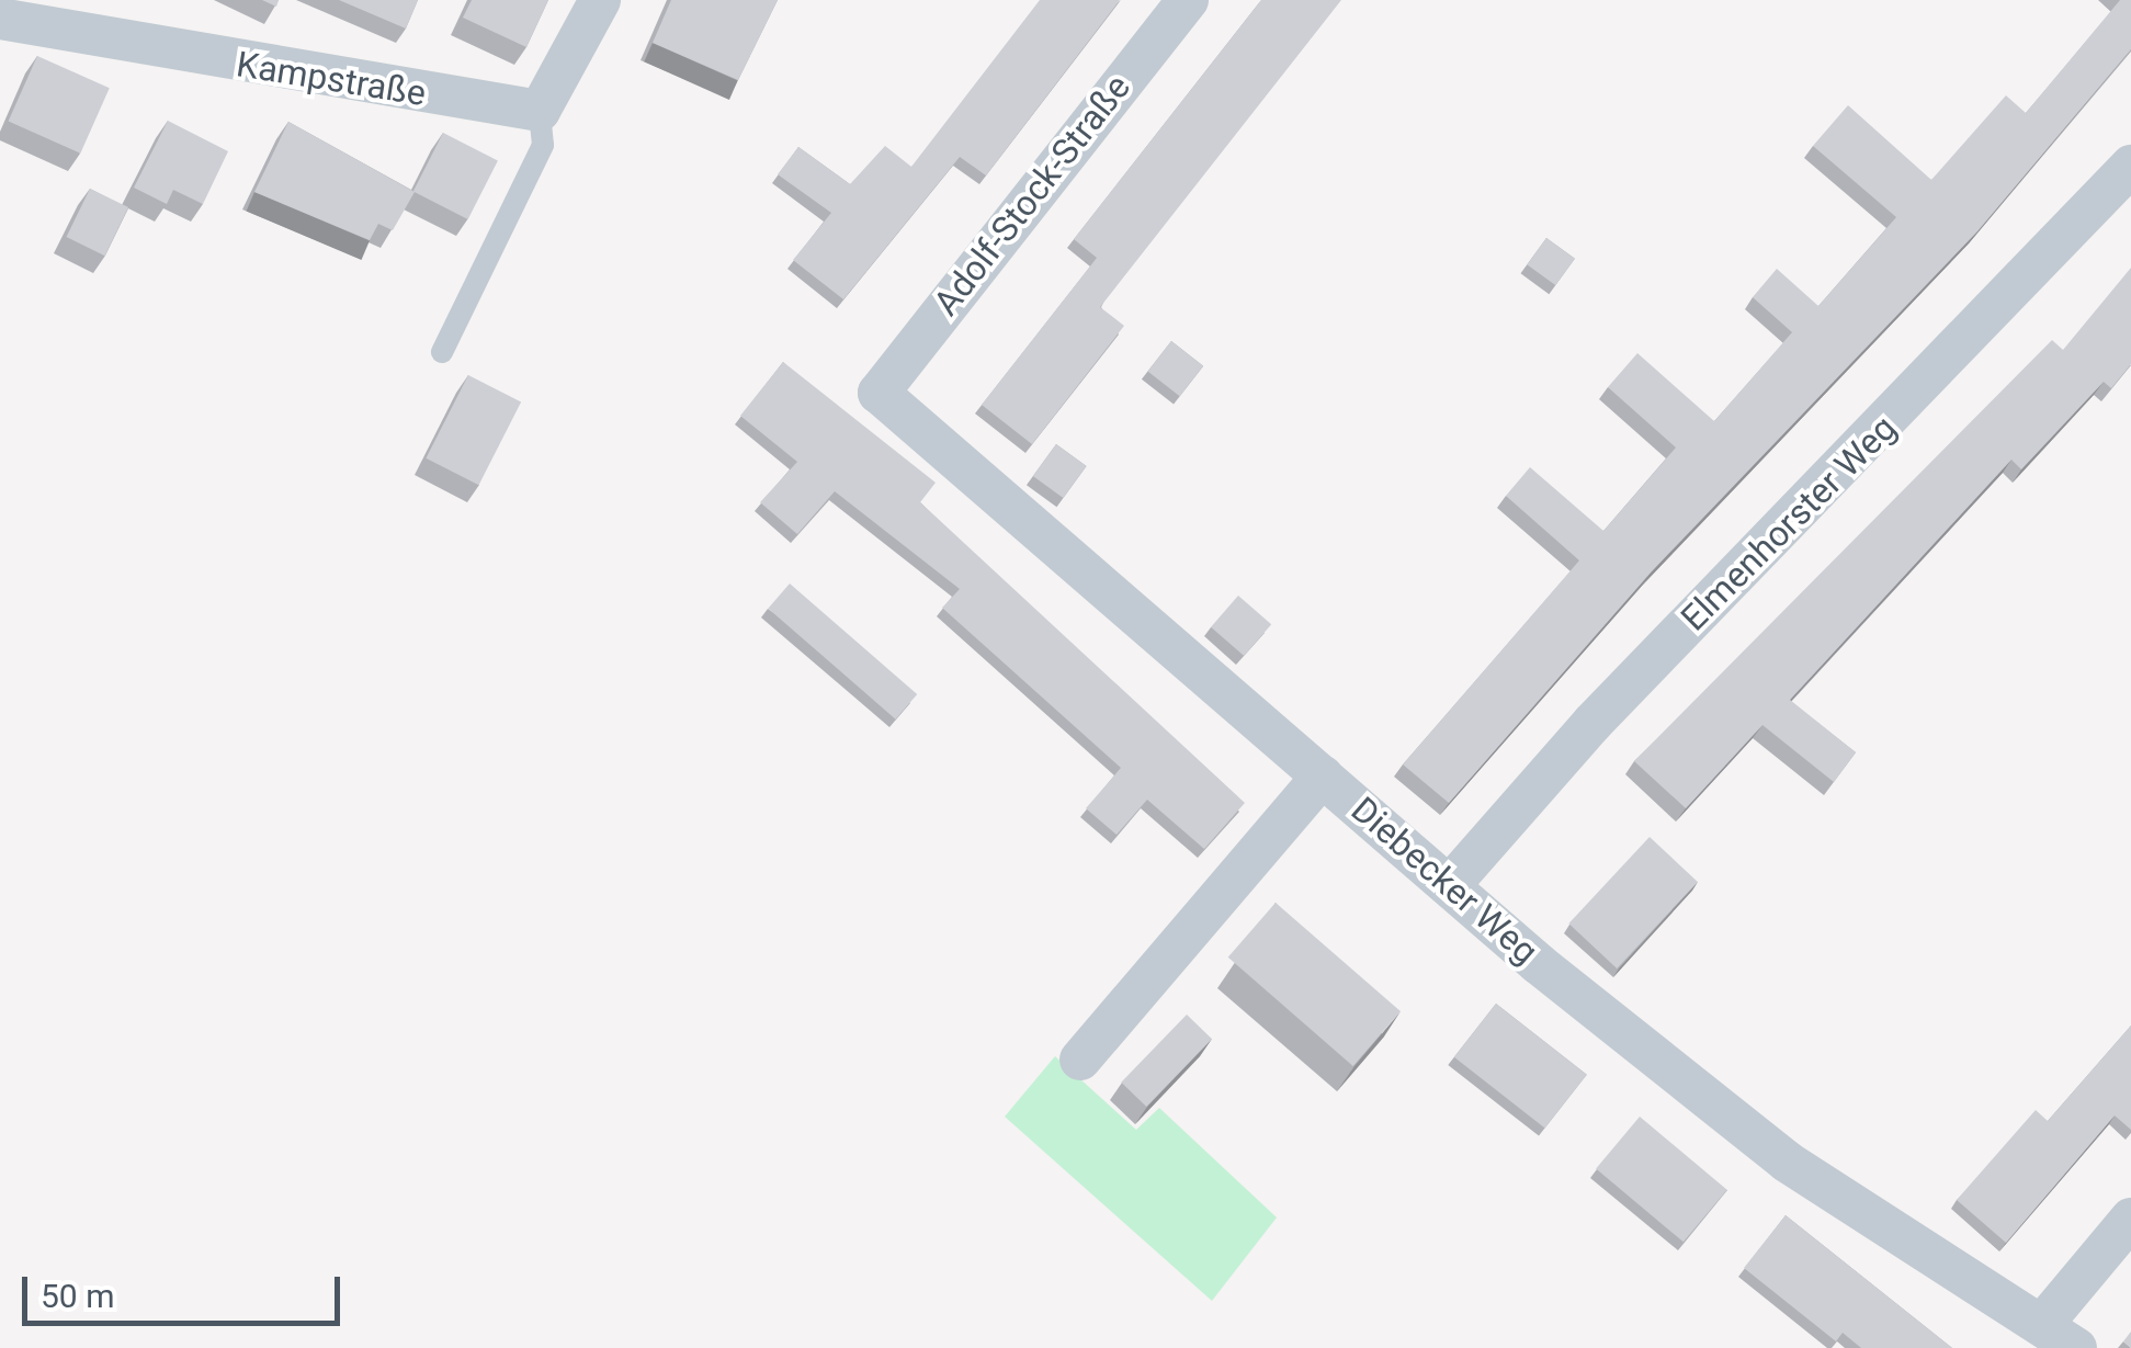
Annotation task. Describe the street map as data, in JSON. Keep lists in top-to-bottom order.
{
  "streets": {
    "street": [
      "Kampstraße",
      "Adolf-Stock-Straße",
      "Elmenhorster Weg",
      "Diebecker Weg"
    ]
  },
  "crossings": [
    ["Adolf-Stock-Straße", "Diebecker Weg"],
    ["Elmenhorster Weg", "Diebecker Weg"]
  ],
  "scale_bar": "50 m"
}
